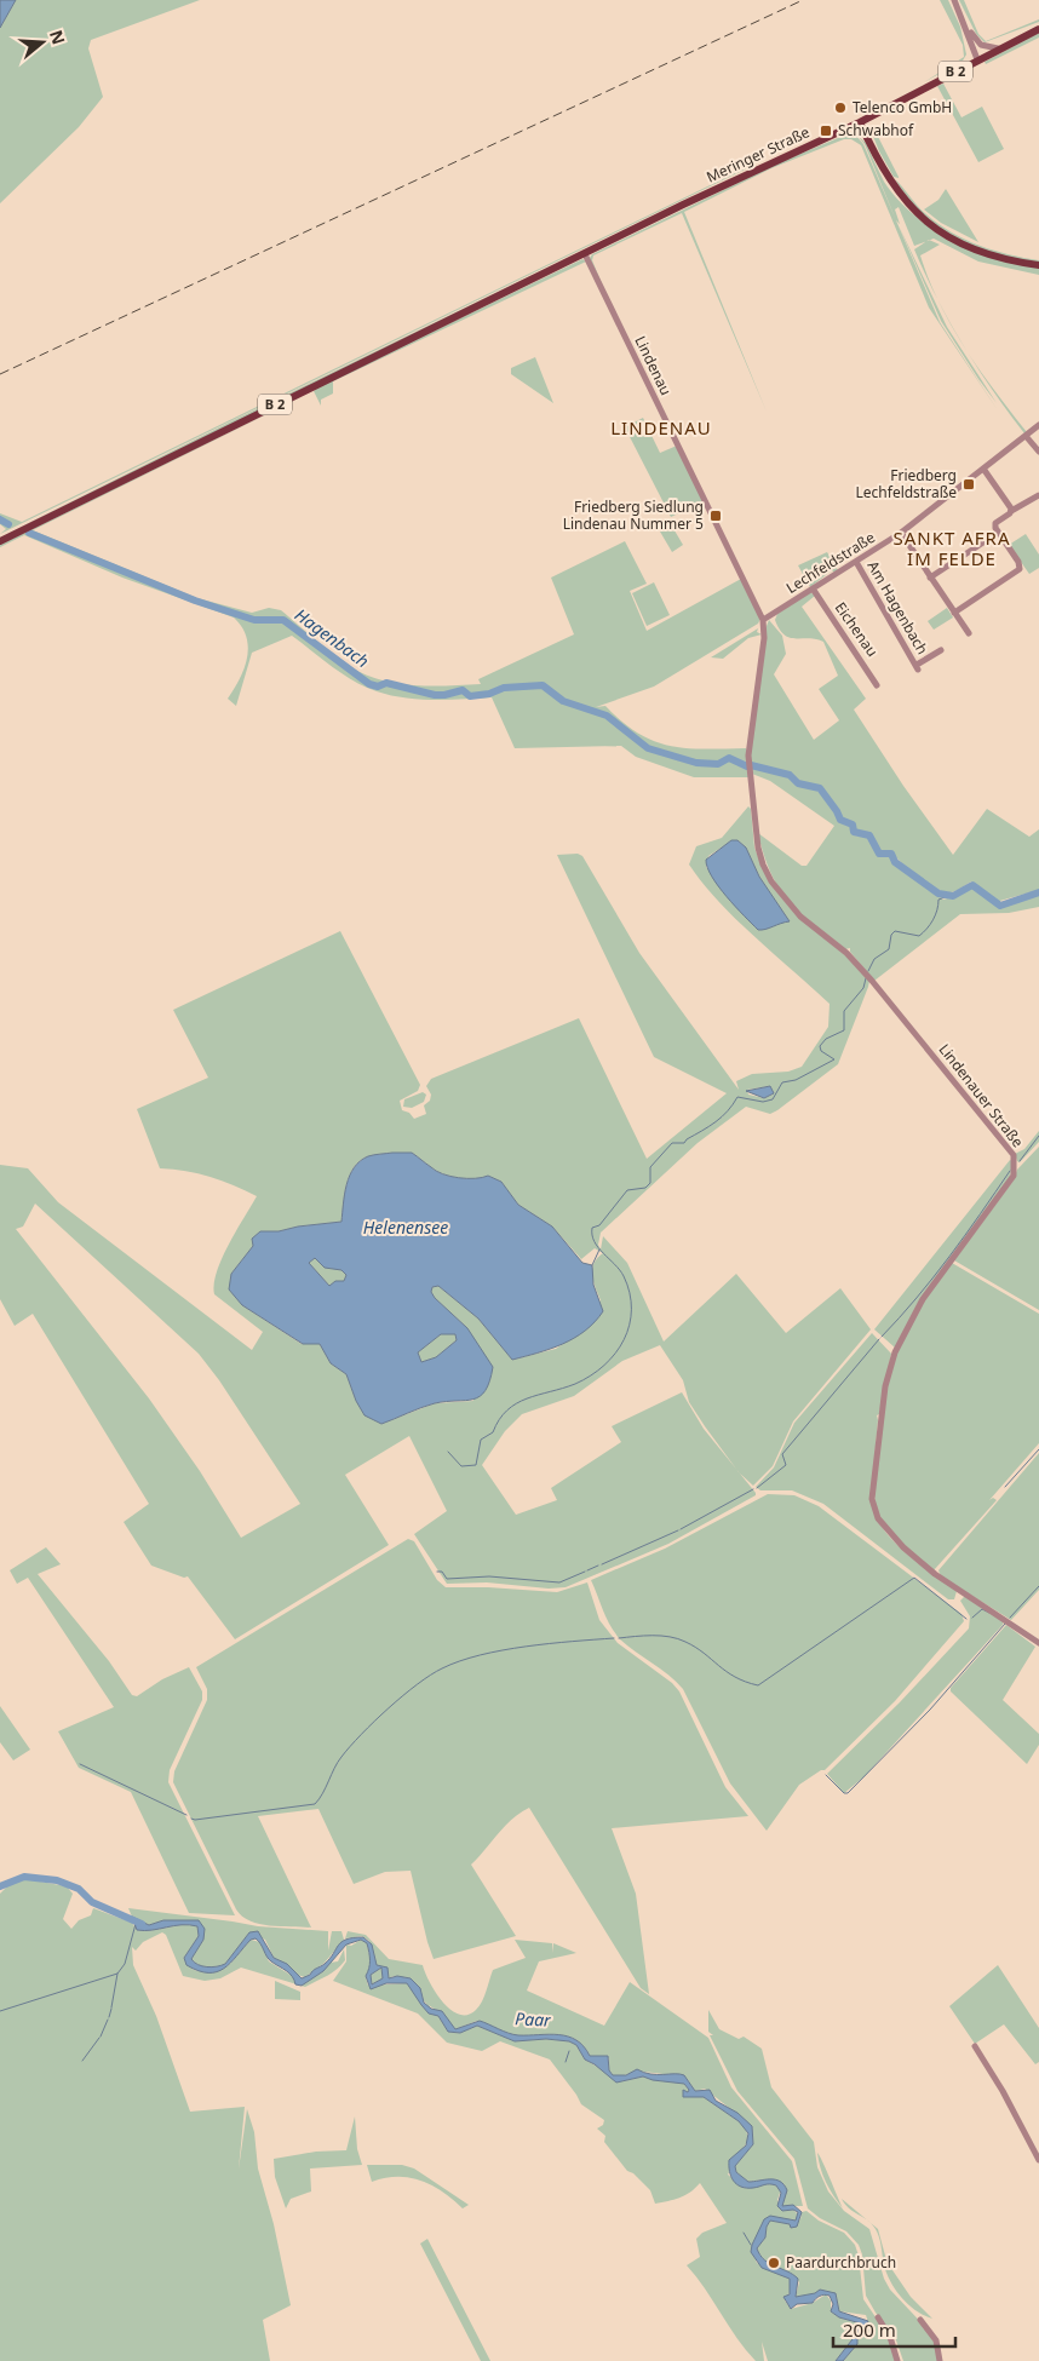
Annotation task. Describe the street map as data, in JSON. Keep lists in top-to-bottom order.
{
  "streets": {
    "main road": ["B 2", "Meringer Straße"],
    "street": [
      "Lindenau",
      "Lechfeldstraße",
      "Am Hagenbach",
      "Eichenau",
      "Lindenauer Straße"
    ]
  },
  "crossings": [
    ["B 2", "Meringer Straße"],
    ["B 2", "Lindenau"],
    ["Meringer Straße", "Lindenau"],
    ["Lindenau", "Lechfeldstraße"],
    ["Lindenau", "Lindenauer Straße"],
    ["Lechfeldstraße", "Am Hagenbach"],
    ["Lechfeldstraße", "Eichenau"],
    ["Lechfeldstraße", "Lindenauer Straße"]
  ],
  "districts": ["LINDENAU", "SANKT AFRA IM FELDE"],
  "water": ["Hagenbach", "Helenensee", "Paar"],
  "places": {
    "other": ["Telenco GmbH", "Paardurchbruch"],
    "transit": ["Schwabhof", "Friedberg Lechfeldstraße", "Friedberg Siedlung Lindenau Nummer 5"]
  },
  "scale_bar": "200 m",
  "north": "right"
}
